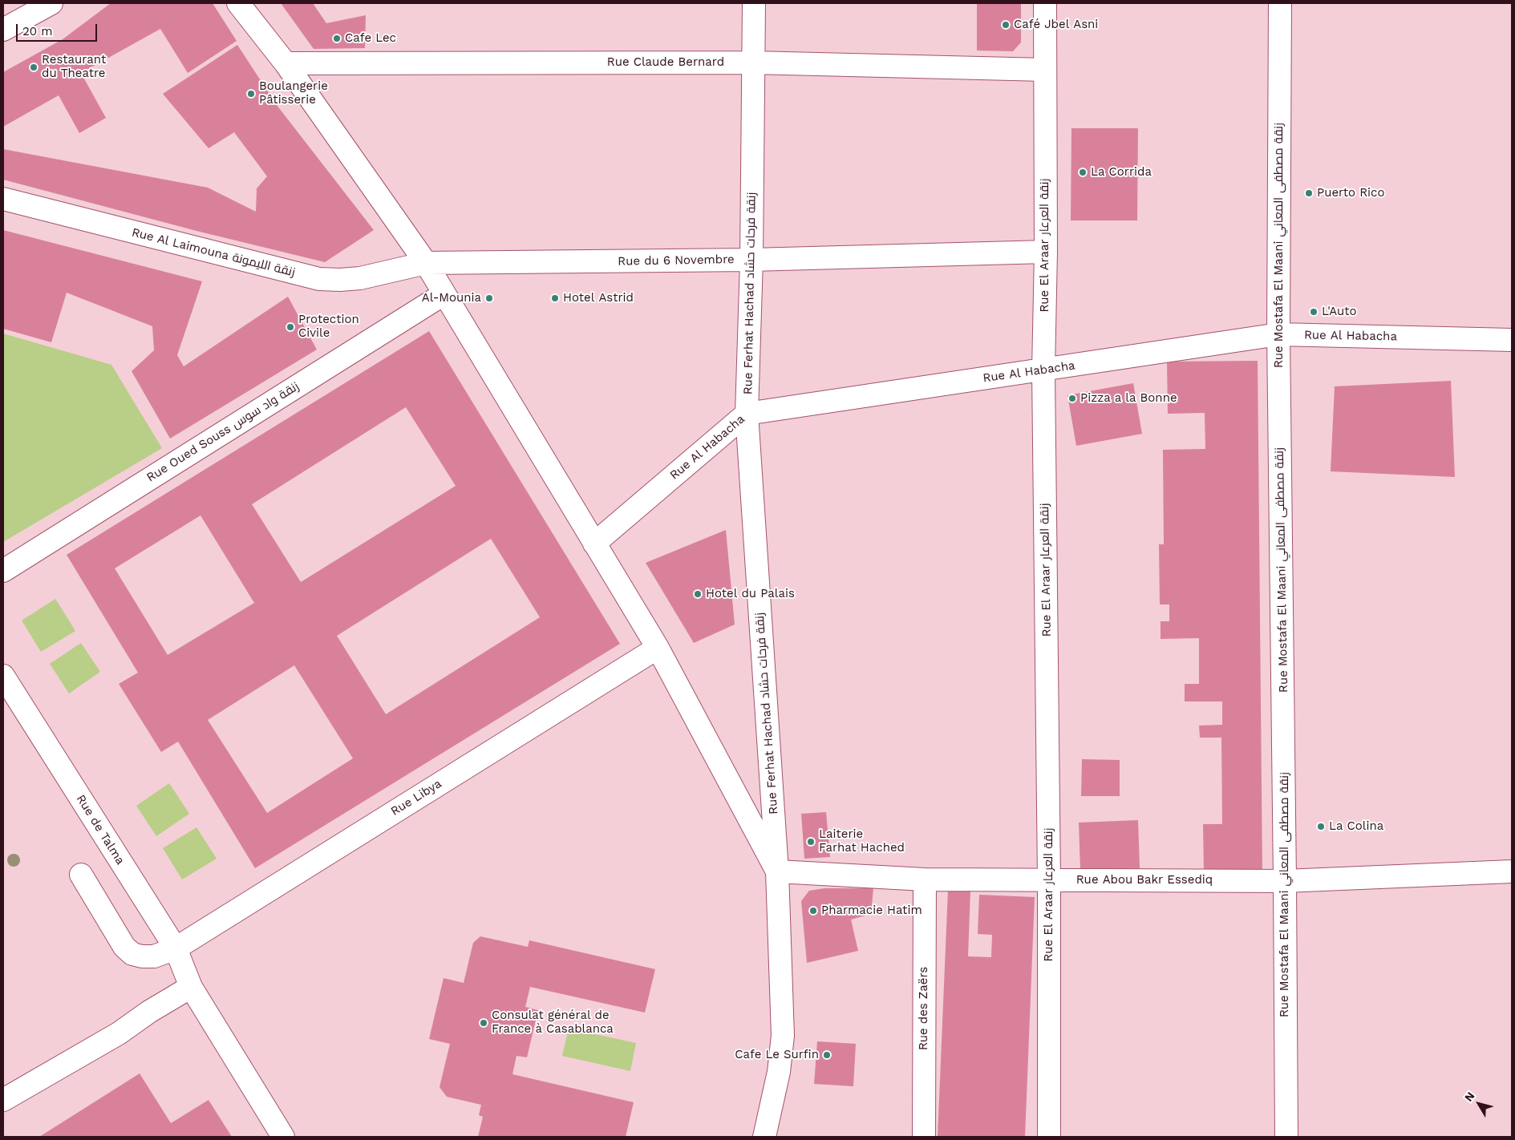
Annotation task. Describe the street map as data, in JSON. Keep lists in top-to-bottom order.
{
  "streets": {
    "street": [
      "Rue Claude Bernard",
      "Rue El Araar زنقة العرعار",
      "Rue Mostafa El Maani زنقة مصطفى المعاني",
      "Rue Al Laimouna زنقة الليمونة",
      "Rue du 6 Novembre",
      "Rue Ferhat Hachad زنقة فرحات حشاد",
      "Rue Al Habacha",
      "Rue Oued Souss زنقة واد سوس",
      "Rue Libya",
      "Rue de Talma",
      "Rue Abou Bakr Essediq",
      "Rue des Zaërs"
    ]
  },
  "crossings": [
    ["Rue Claude Bernard", "Rue El Araar زنقة العرعار"],
    ["Rue Claude Bernard", "Rue Ferhat Hachad زنقة فرحات حشاد"],
    ["Rue El Araar زنقة العرعار", "Rue du 6 Novembre"],
    ["Rue El Araar زنقة العرعار", "Rue Al Habacha"],
    ["Rue El Araar زنقة العرعار", "Rue Abou Bakr Essediq"],
    ["Rue Mostafa El Maani زنقة مصطفى المعاني", "Rue Al Habacha"],
    ["Rue Mostafa El Maani زنقة مصطفى المعاني", "Rue Abou Bakr Essediq"],
    ["Rue Al Laimouna زنقة الليمونة", "Rue du 6 Novembre"],
    ["Rue du 6 Novembre", "Rue Ferhat Hachad زنقة فرحات حشاد"],
    ["Rue Ferhat Hachad زنقة فرحات حشاد", "Rue Al Habacha"],
    ["Rue Ferhat Hachad زنقة فرحات حشاد", "Rue Abou Bakr Essediq"],
    ["Rue Libya", "Rue de Talma"],
    ["Rue Abou Bakr Essediq", "Rue des Zaërs"]
  ],
  "places": [
    "Café Jbel Asni",
    "Cafe Lec",
    "Restaurant du Theatre",
    "Boulangerie Pâtisserie",
    "La Corrida",
    "Puerto Rico",
    "Al-Mounia",
    "Hotel Astrid",
    "L'Auto",
    "Protection Civile",
    "Pizza a la Bonne",
    "Hotel du Palais",
    "La Colina",
    "Laiterie Farhat Hached",
    "Pharmacie Hatim",
    "Consulat général de France à Casablanca",
    "Cafe Le Surfin"
  ],
  "scale_bar": "20 m",
  "north": "top left"
}
